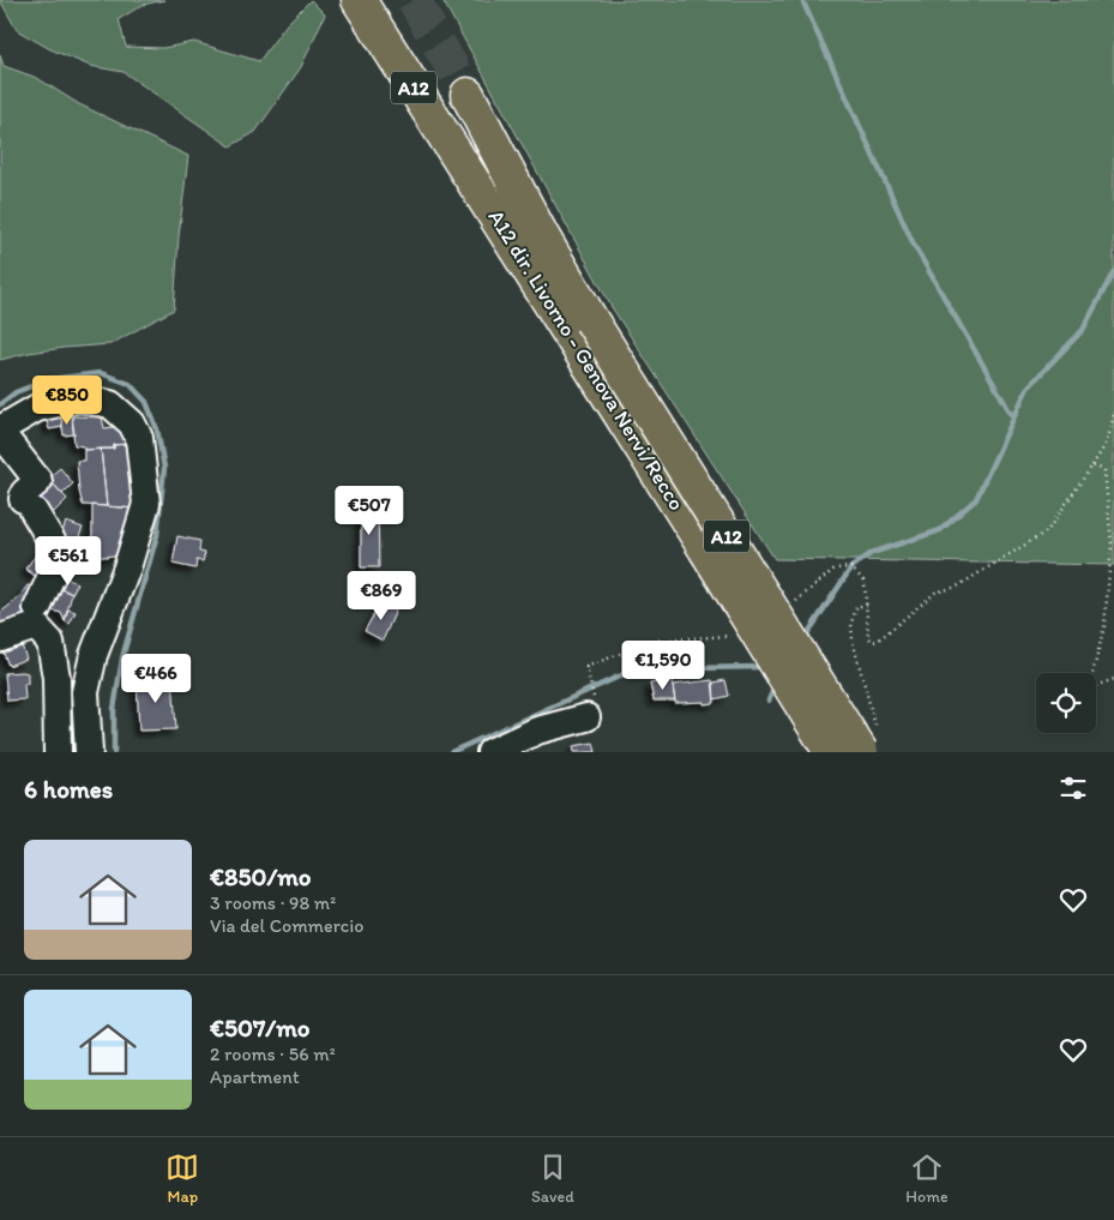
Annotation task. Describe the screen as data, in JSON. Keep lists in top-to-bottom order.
{
  "streets": {
    "highway": ["A12", "A12 dir. Livorno - Genova Nervi/Recco"]
  },
  "crossings": [
    ["A12", "A12 dir. Livorno - Genova Nervi/Recco"]
  ],
  "page": {
    "price": [
      "€850",
      "€507",
      "€561",
      "€869",
      "€1,590",
      "€466"
    ],
    "heading": "6 homes",
    "list": [
      {
        "name": "€850/mo",
        "note": "3 rooms · 98 m² · Via del Commercio"
      },
      {
        "name": "€507/mo",
        "note": "2 rooms · 56 m² · Apartment"
      }
    ],
    "tabs": ["Map", "Saved", "Home"]
  }
}
